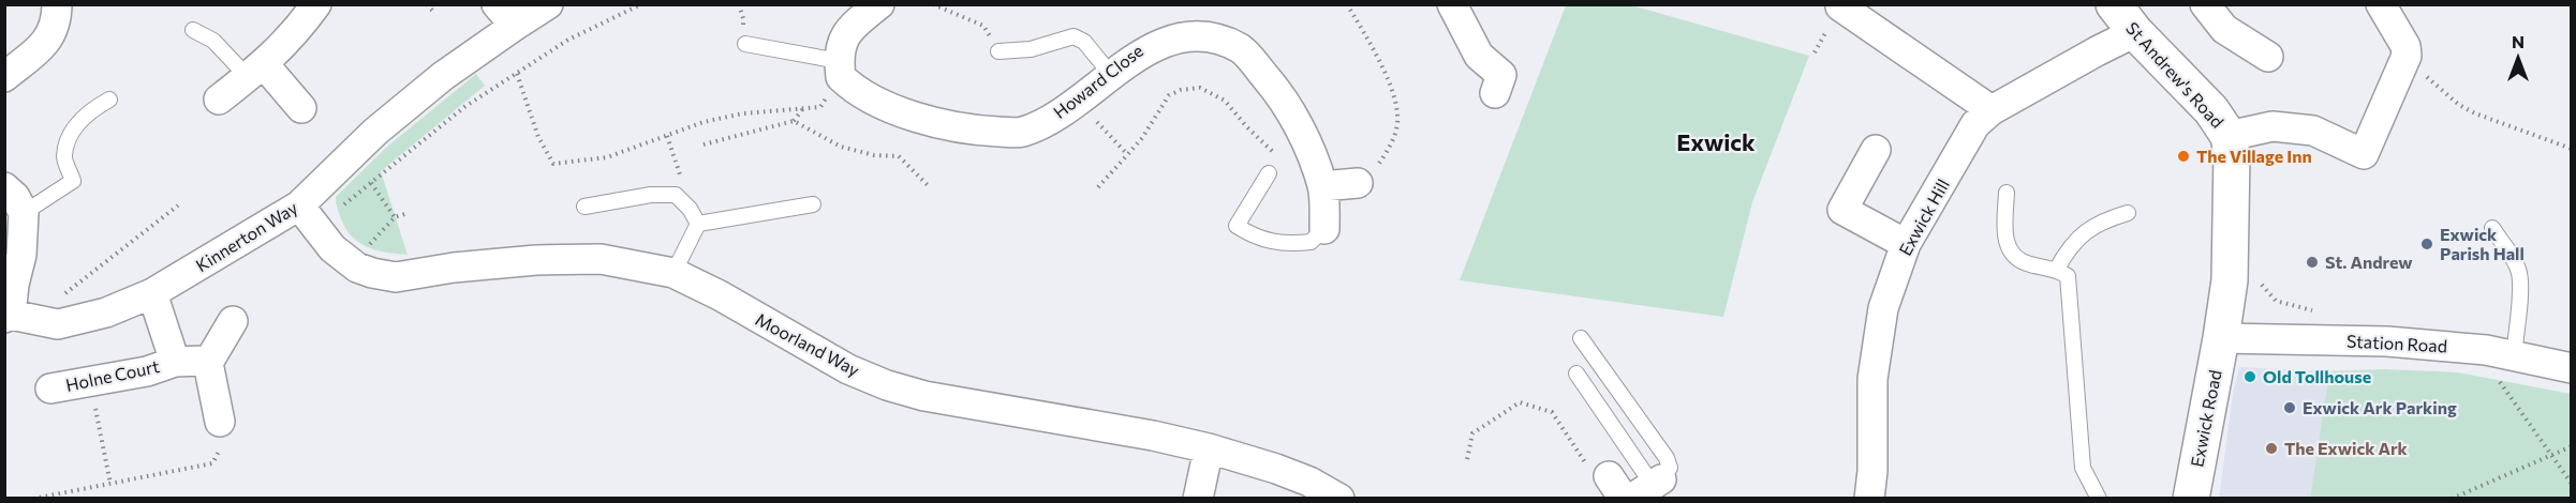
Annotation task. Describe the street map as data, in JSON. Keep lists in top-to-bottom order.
{
  "streets": {
    "street": [
      "St Andrew's Road",
      "Howard Close",
      "Exwick Hill",
      "Kinnerton Way",
      "Station Road",
      "Moorland Way",
      "Holne Court",
      "Exwick Road"
    ]
  },
  "crossings": [
    ["St Andrew's Road", "Exwick Hill"],
    ["St Andrew's Road", "Station Road"],
    ["St Andrew's Road", "Exwick Road"],
    ["Kinnerton Way", "Moorland Way"],
    ["Kinnerton Way", "Holne Court"],
    ["Station Road", "Exwick Road"]
  ],
  "districts": ["Exwick"],
  "places": [
    "The Village Inn",
    "Exwick Parish Hall",
    "St. Andrew",
    "Old Tollhouse",
    "Exwick Ark Parking",
    "The Exwick Ark"
  ],
  "north": "top"
}
